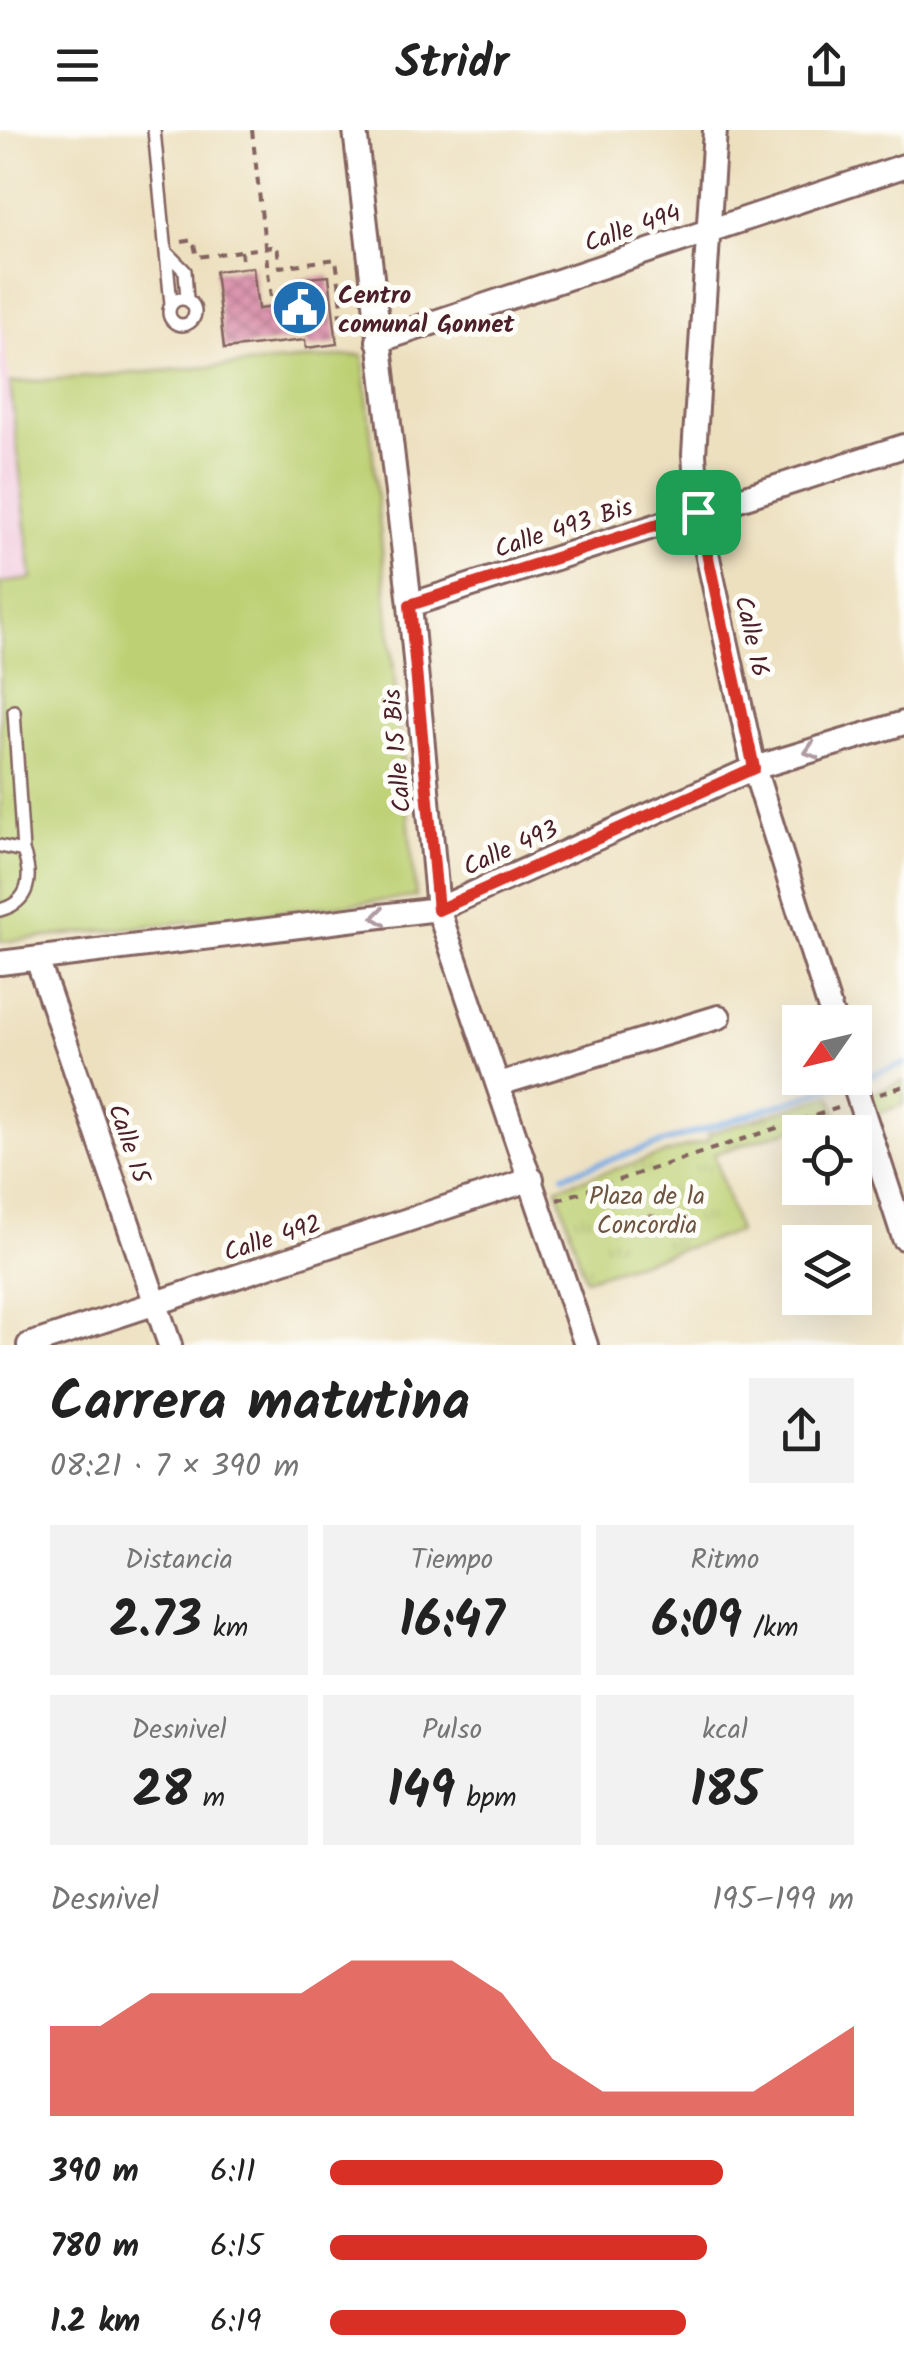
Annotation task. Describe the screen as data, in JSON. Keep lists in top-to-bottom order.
{
  "streets": {
    "street": [
      "Calle 494",
      "Calle 493 Bis",
      "Calle 16",
      "Calle 15 Bis",
      "Calle 493",
      "Calle 15",
      "Calle 492"
    ]
  },
  "crossings": [
    ["Calle 494", "Calle 16"],
    ["Calle 494", "Calle 15 Bis"],
    ["Calle 493 Bis", "Calle 16"],
    ["Calle 493 Bis", "Calle 15 Bis"],
    ["Calle 16", "Calle 493"],
    ["Calle 15 Bis", "Calle 493"],
    ["Calle 15 Bis", "Calle 492"],
    ["Calle 493", "Calle 15"],
    ["Calle 15", "Calle 492"]
  ],
  "one_way": ["Calle 493"],
  "parks": ["Plaza de la Concordia"],
  "places": {
    "public building": ["Centro comunal Gonnet"]
  },
  "north": "bottom left",
  "page": {
    "header": "Stridr",
    "heading": ["Carrera matutina", "08:21 · 7 × 390 m"],
    "stats": [
      ["Distancia", "2.73 km"],
      ["Tiempo", "16:47"],
      ["Ritmo", "6:09 /km"],
      ["Desnivel", "28 m"],
      ["Pulso", "149 bpm"],
      ["kcal", "185"]
    ],
    "chart": ["Desnivel", "195–199 m"],
    "list": [
      {
        "name": "390 m",
        "note": "6:11"
      },
      {
        "name": "780 m",
        "note": "6:15"
      },
      {
        "name": "1.2 km",
        "note": "6:19"
      }
    ]
  }
}
